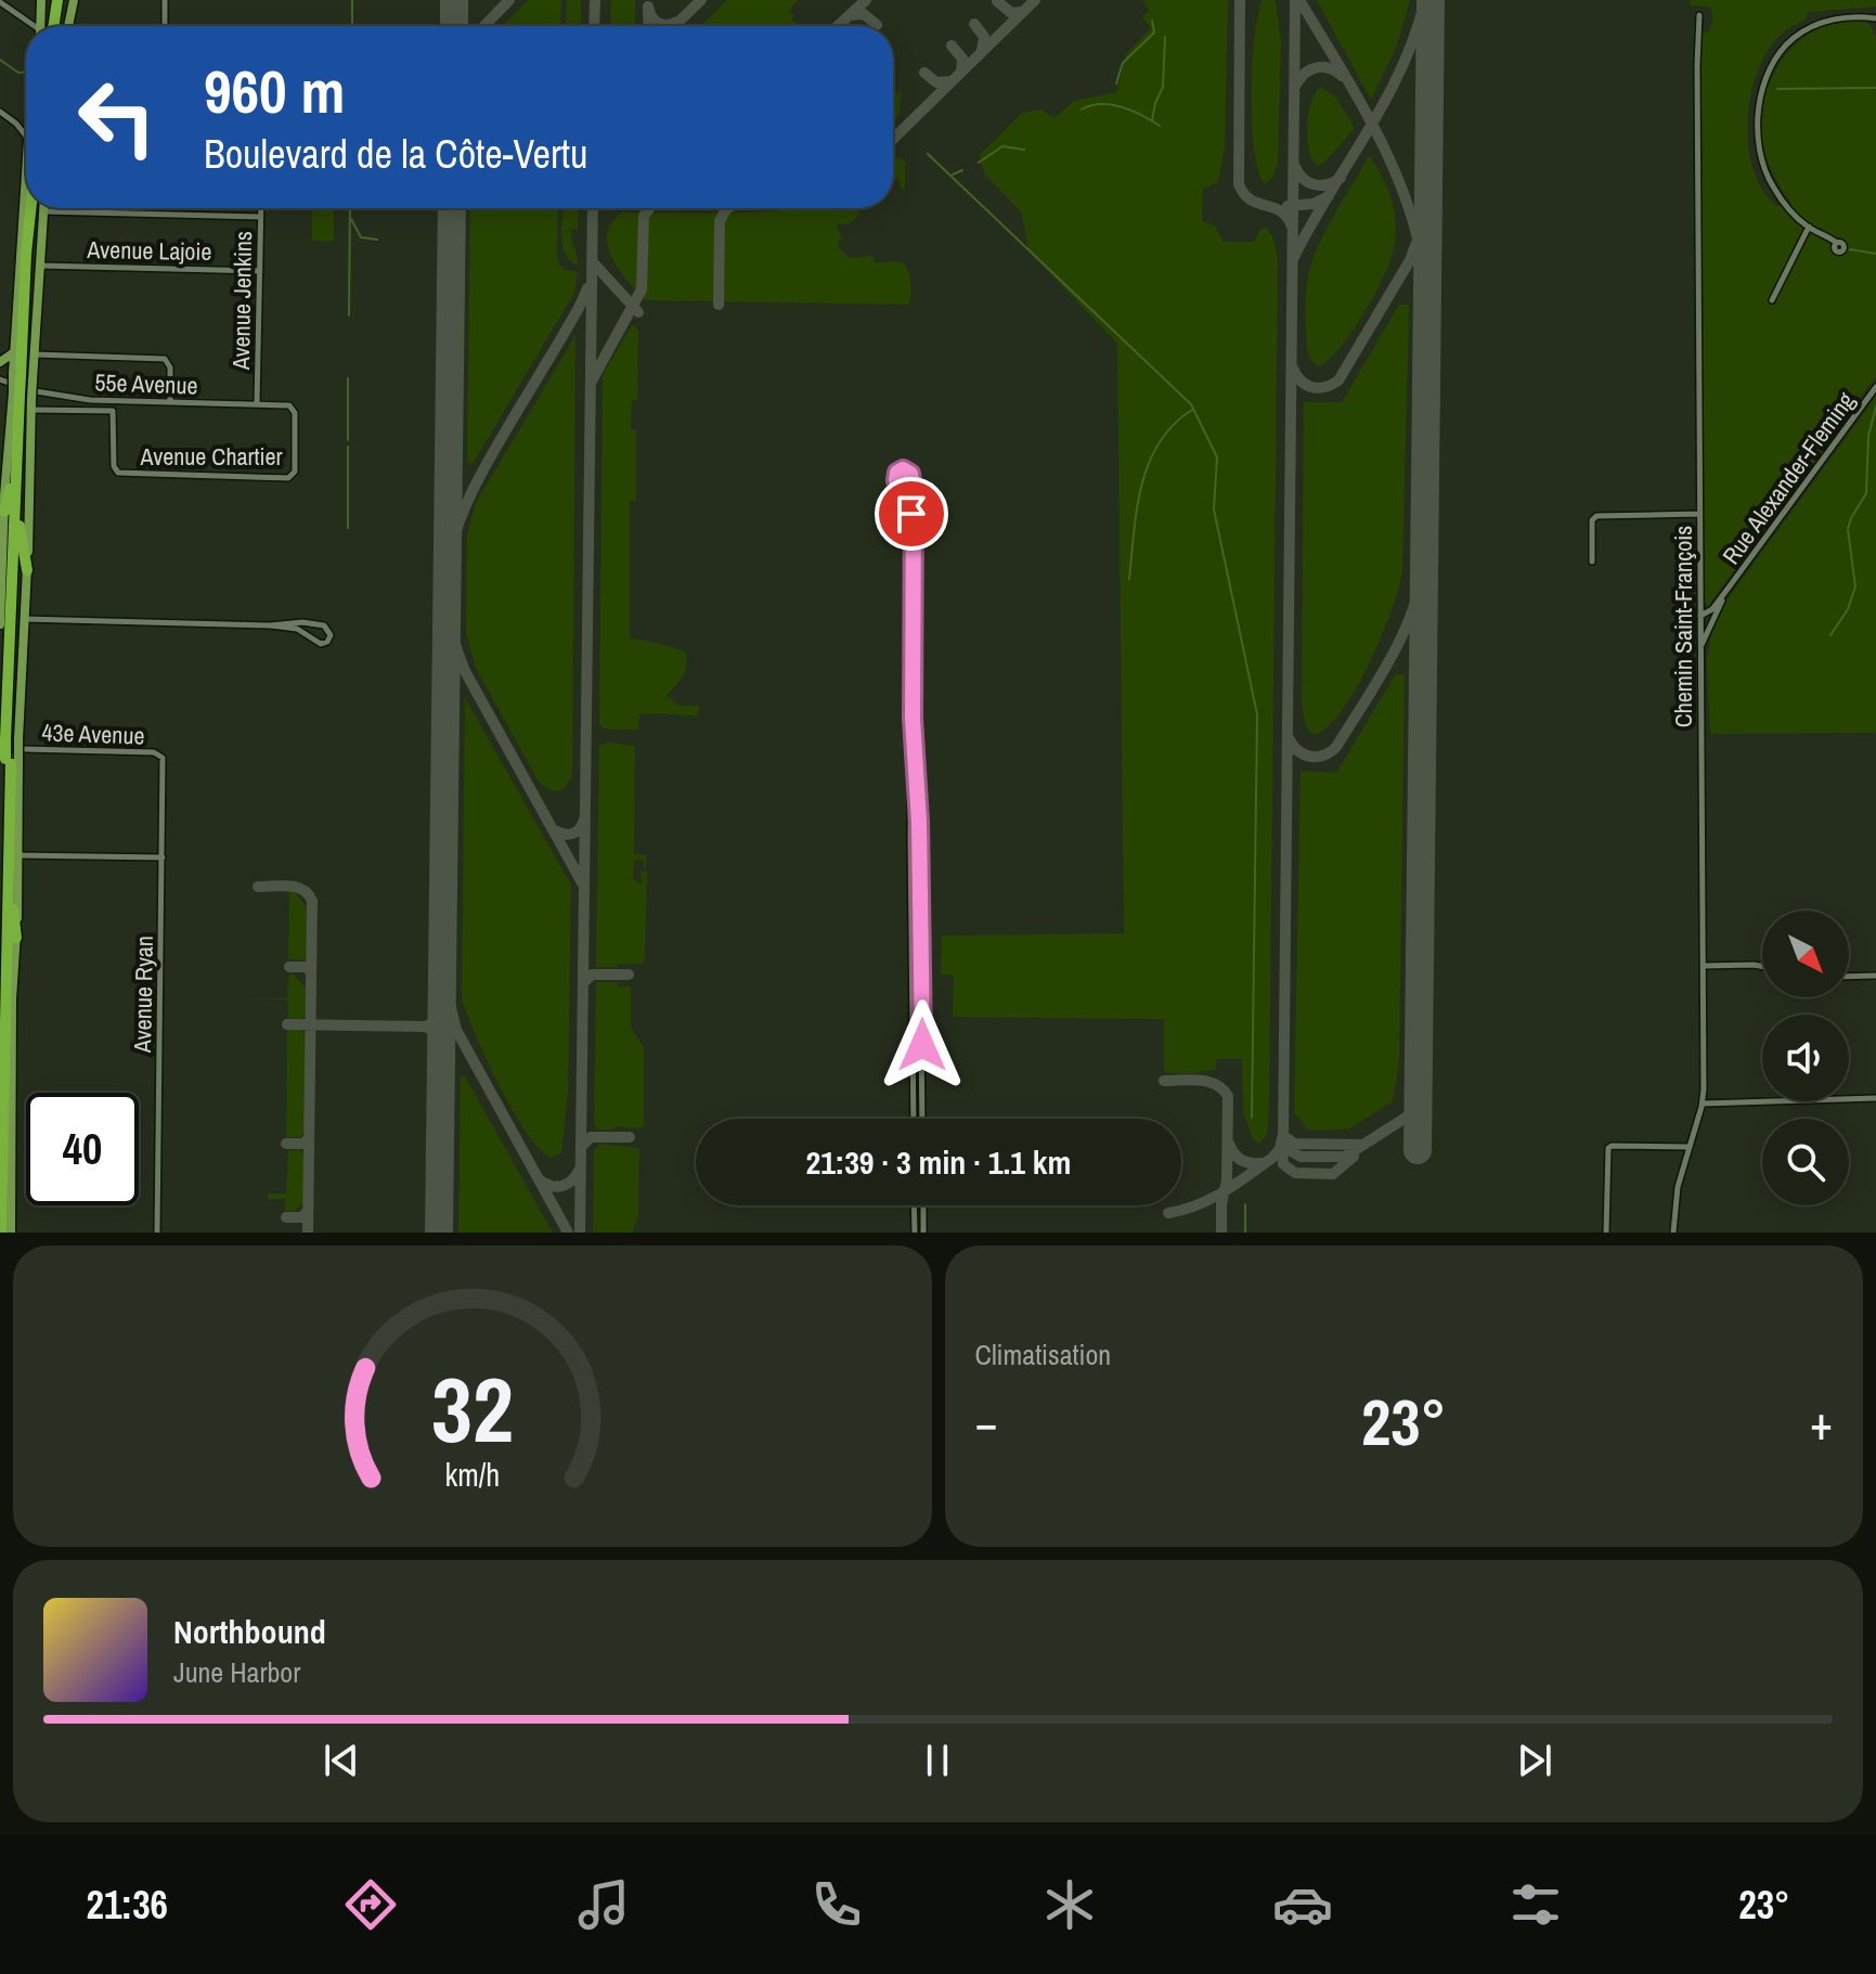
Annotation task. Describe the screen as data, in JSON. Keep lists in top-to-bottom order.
{
  "streets": {
    "street": [
      "Avenue Lajoie",
      "Avenue Jenkins",
      "55e Avenue",
      "Avenue Chartier",
      "Rue Alexander-Fleming",
      "Chemin Saint-François",
      "43e Avenue",
      "Avenue Ryan"
    ]
  },
  "crossings": [
    ["Avenue Lajoie", "Avenue Jenkins"],
    ["Avenue Jenkins", "55e Avenue"],
    ["Avenue Jenkins", "Avenue Chartier"],
    ["55e Avenue", "Avenue Chartier"],
    ["Rue Alexander-Fleming", "Chemin Saint-François"],
    ["43e Avenue", "Avenue Ryan"]
  ],
  "north": "bottom right",
  "page": {
    "turn": ["960 m", "Boulevard de la Côte-Vertu"],
    "limit": "40",
    "trip": "21:39 · 3 min · 1.1 km",
    "tile": "Climatisation",
    "heat": ["−", "23°", "+"],
    "song": ["Northbound", "June Harbor"],
    "tabs": ["21:36", "23°"],
    "gauge": ["32", "km/h"]
  }
}
